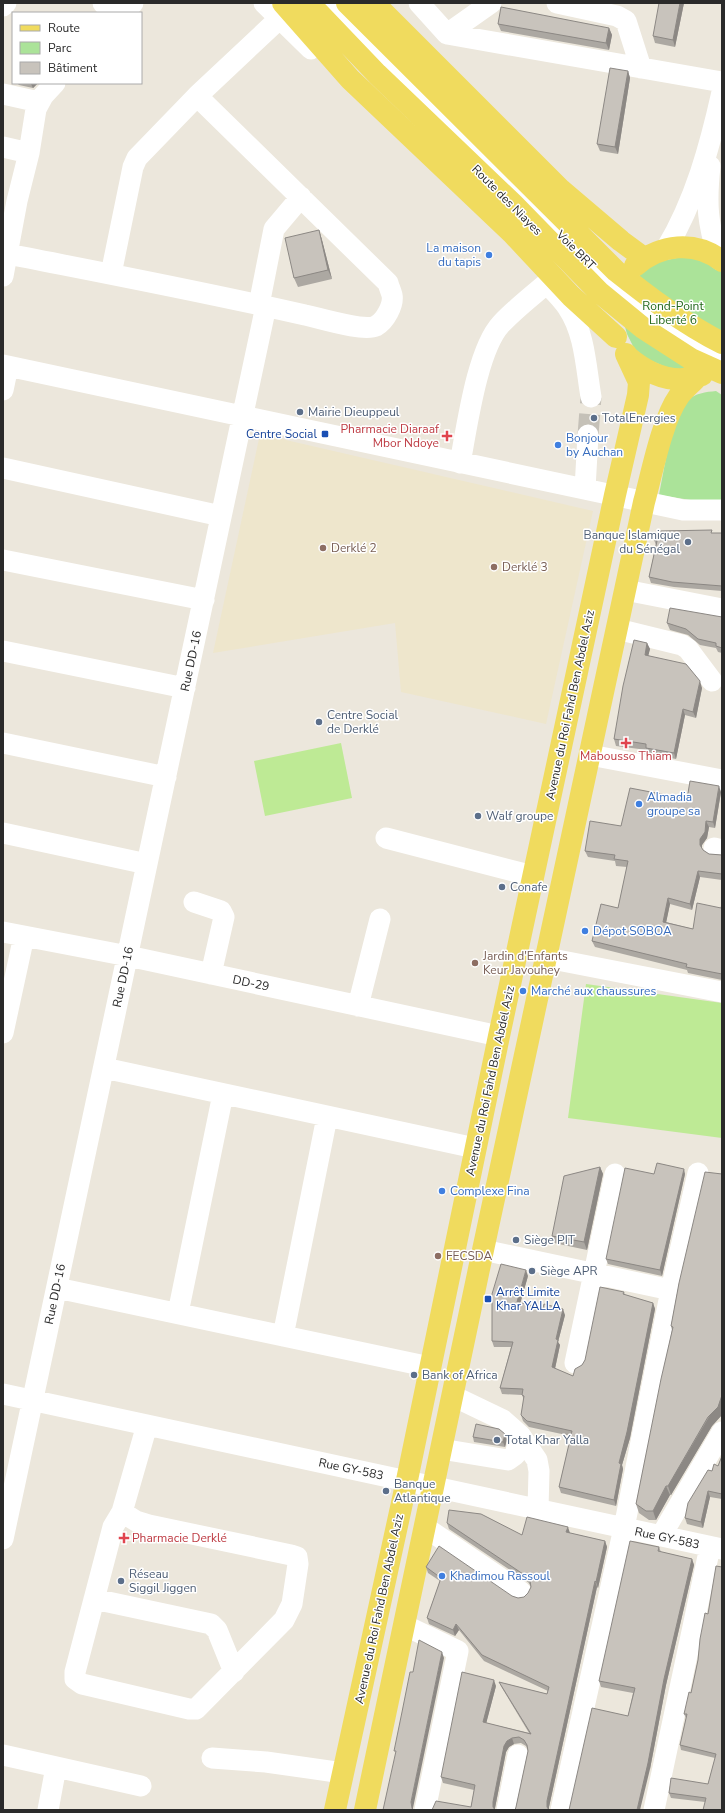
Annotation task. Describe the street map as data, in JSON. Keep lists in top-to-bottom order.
{
  "streets": {
    "main road": ["Route des Niayes", "Avenue du Roi Fahd Ben Abdel Aziz"],
    "street": [
      "Voie BRT",
      "Rue DD-16",
      "DD-29",
      "Rue GY-583"
    ]
  },
  "crossings": [
    ["Route des Niayes", "Voie BRT"],
    ["Rue DD-16", "DD-29"],
    ["Rue DD-16", "Rue GY-583"],
    ["Avenue du Roi Fahd Ben Abdel Aziz", "DD-29"],
    ["Avenue du Roi Fahd Ben Abdel Aziz", "Rue GY-583"]
  ],
  "parks": ["Rond-Point Liberté 6"],
  "places": {
    "other": [
      "La maison du tapis",
      "Mairie Dieuppeul",
      "TotalEnergies",
      "Bonjour by Auchan",
      "Banque Islamique du Sénégal",
      "Derklé 2",
      "Derklé 3",
      "Centre Social de Derklé",
      "Almadia groupe sa",
      "Walf groupe",
      "Conafe",
      "Dépot SOBOA",
      "Jardin d'Enfants Keur Javouhey",
      "Marché aux chaussures",
      "Complexe Fina",
      "Siège PIT",
      "FECSDA",
      "Siège APR",
      "Bank of Africa",
      "Total Khar Yalla",
      "Banque Atlantique",
      "Khadimou Rassoul",
      "Réseau Siggil Jiggen"
    ],
    "transit": ["Centre Social", "Arrêt Limite Khar YALLA"],
    "health": ["Pharmacie Diaraaf Mbor Ndoye", "Mabousso Thiam", "Pharmacie Derklé"]
  },
  "legend": ["Route", "Parc", "Bâtiment"]
}
